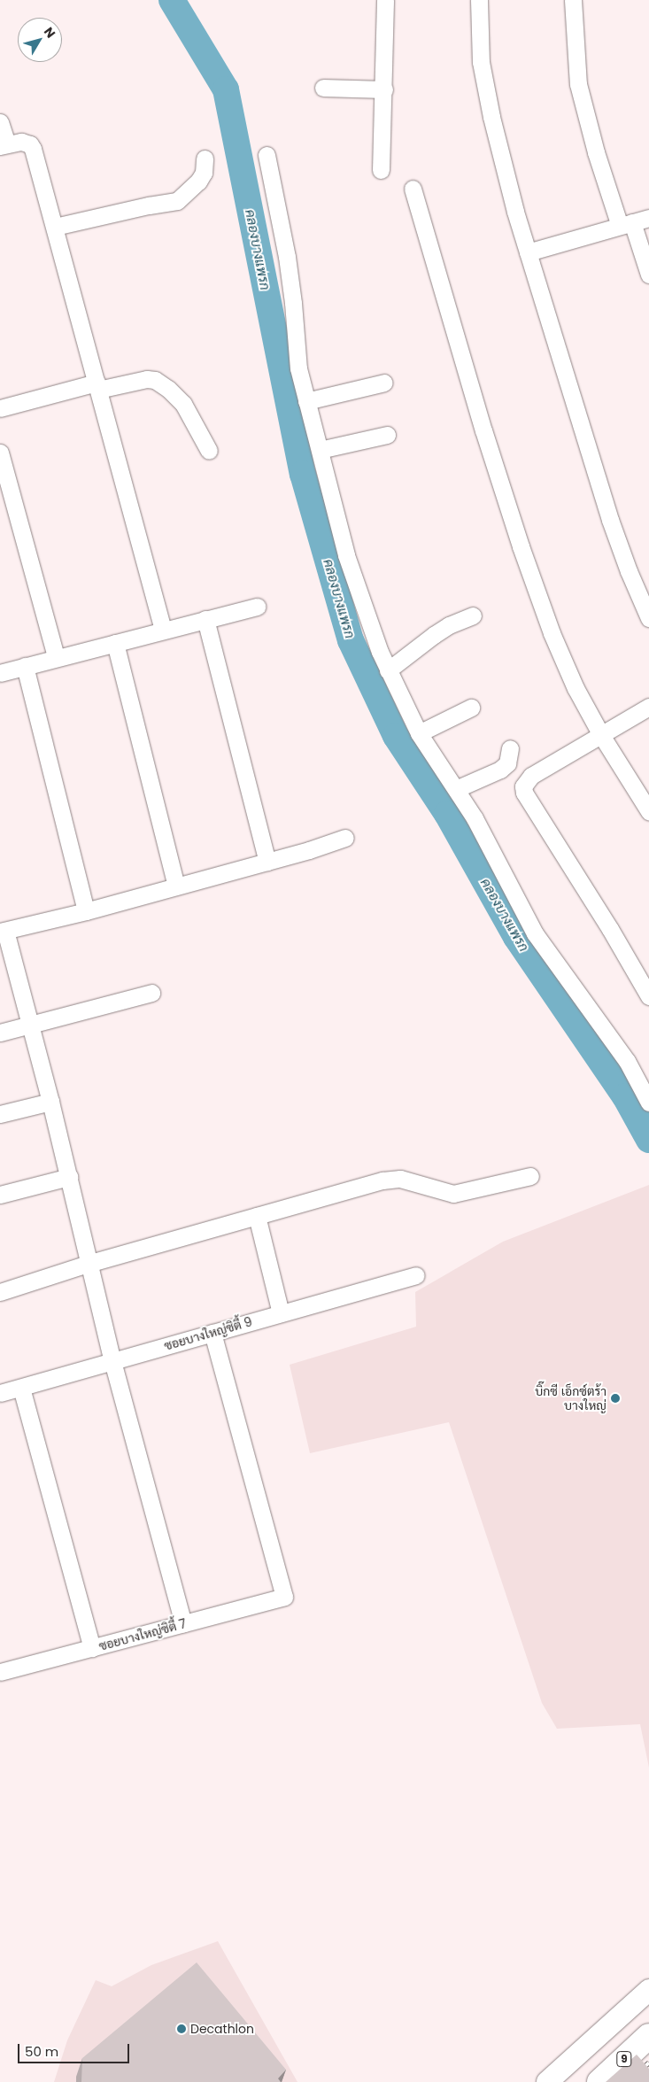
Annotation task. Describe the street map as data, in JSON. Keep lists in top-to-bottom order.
{
  "streets": {
    "highway": ["9"],
    "street": ["ซอยบางใหญ่ซิตี้ 9", "ซอยบางใหญ่ซิตี้ 7"]
  },
  "crossings": [
    ["ซอยบางใหญ่ซิตี้ 9", "ซอยบางใหญ่ซิตี้ 7"]
  ],
  "water": ["คลองบางแพรก"],
  "places": ["บิ๊กซี เอ็กซ์ตร้า บางใหญ่", "Decathlon"],
  "scale_bar": "50 m",
  "north": "top right"
}
